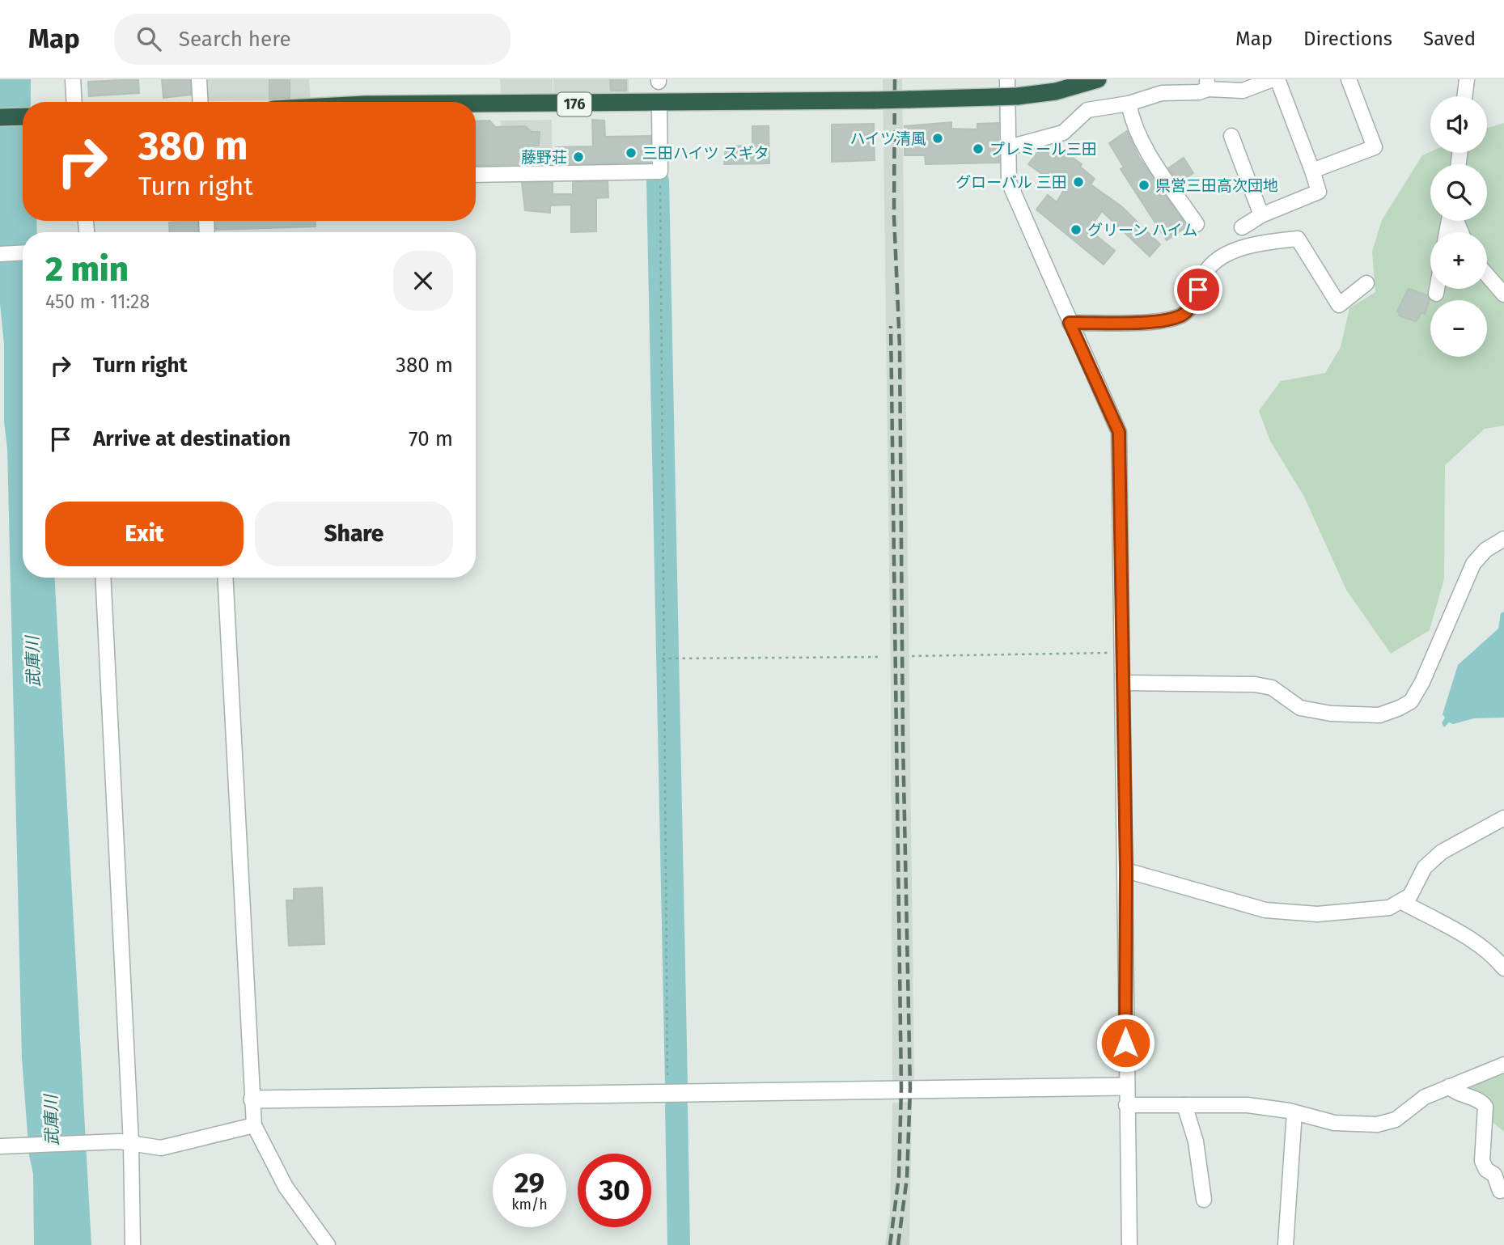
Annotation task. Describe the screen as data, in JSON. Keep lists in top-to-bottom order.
{
  "streets": {
    "highway": ["176"]
  },
  "water": ["武庫川"],
  "places": [
    "ハイツ清風",
    "プレミール三田",
    "三田ハイツ スギタ",
    "藤野荘",
    "グローバル 三田",
    "県営三田高次団地",
    "グリーン ハイム"
  ],
  "page": {
    "header": "Map",
    "search": "Search here",
    "nav": ["Map", "Directions", "Saved"],
    "map_buttons": ["+", "−"],
    "turn": ["380 m", "Turn right"],
    "heading": ["2 min", "450 m · 11:28"],
    "list": [
      {
        "name": "Turn right",
        "value": "380 m"
      },
      {
        "name": "Arrive at destination",
        "value": "70 m"
      }
    ],
    "buttons": ["Exit", "Share"],
    "speed": "29 km/h",
    "limit": "30"
  }
}
